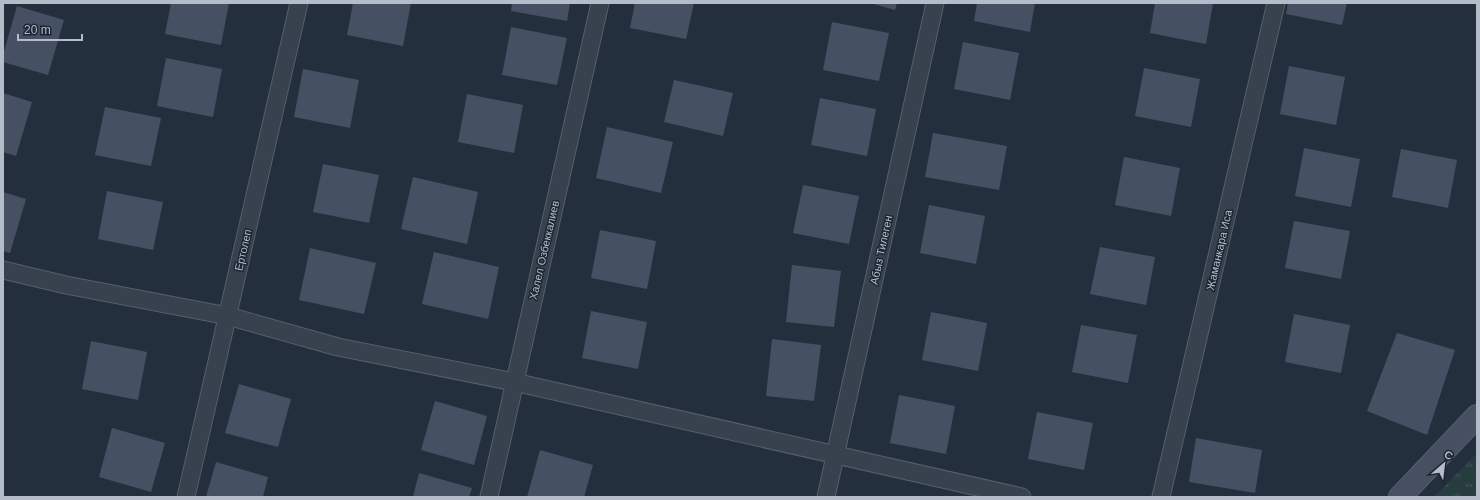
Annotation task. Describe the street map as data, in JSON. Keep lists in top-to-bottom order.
{
  "streets": {
    "street": [
      "Ертолеп",
      "Халел Озбеккалиев",
      "Абыз Тилеген",
      "Жаманкара Иса"
    ]
  },
  "scale_bar": "20 m",
  "north": "top right"
}
